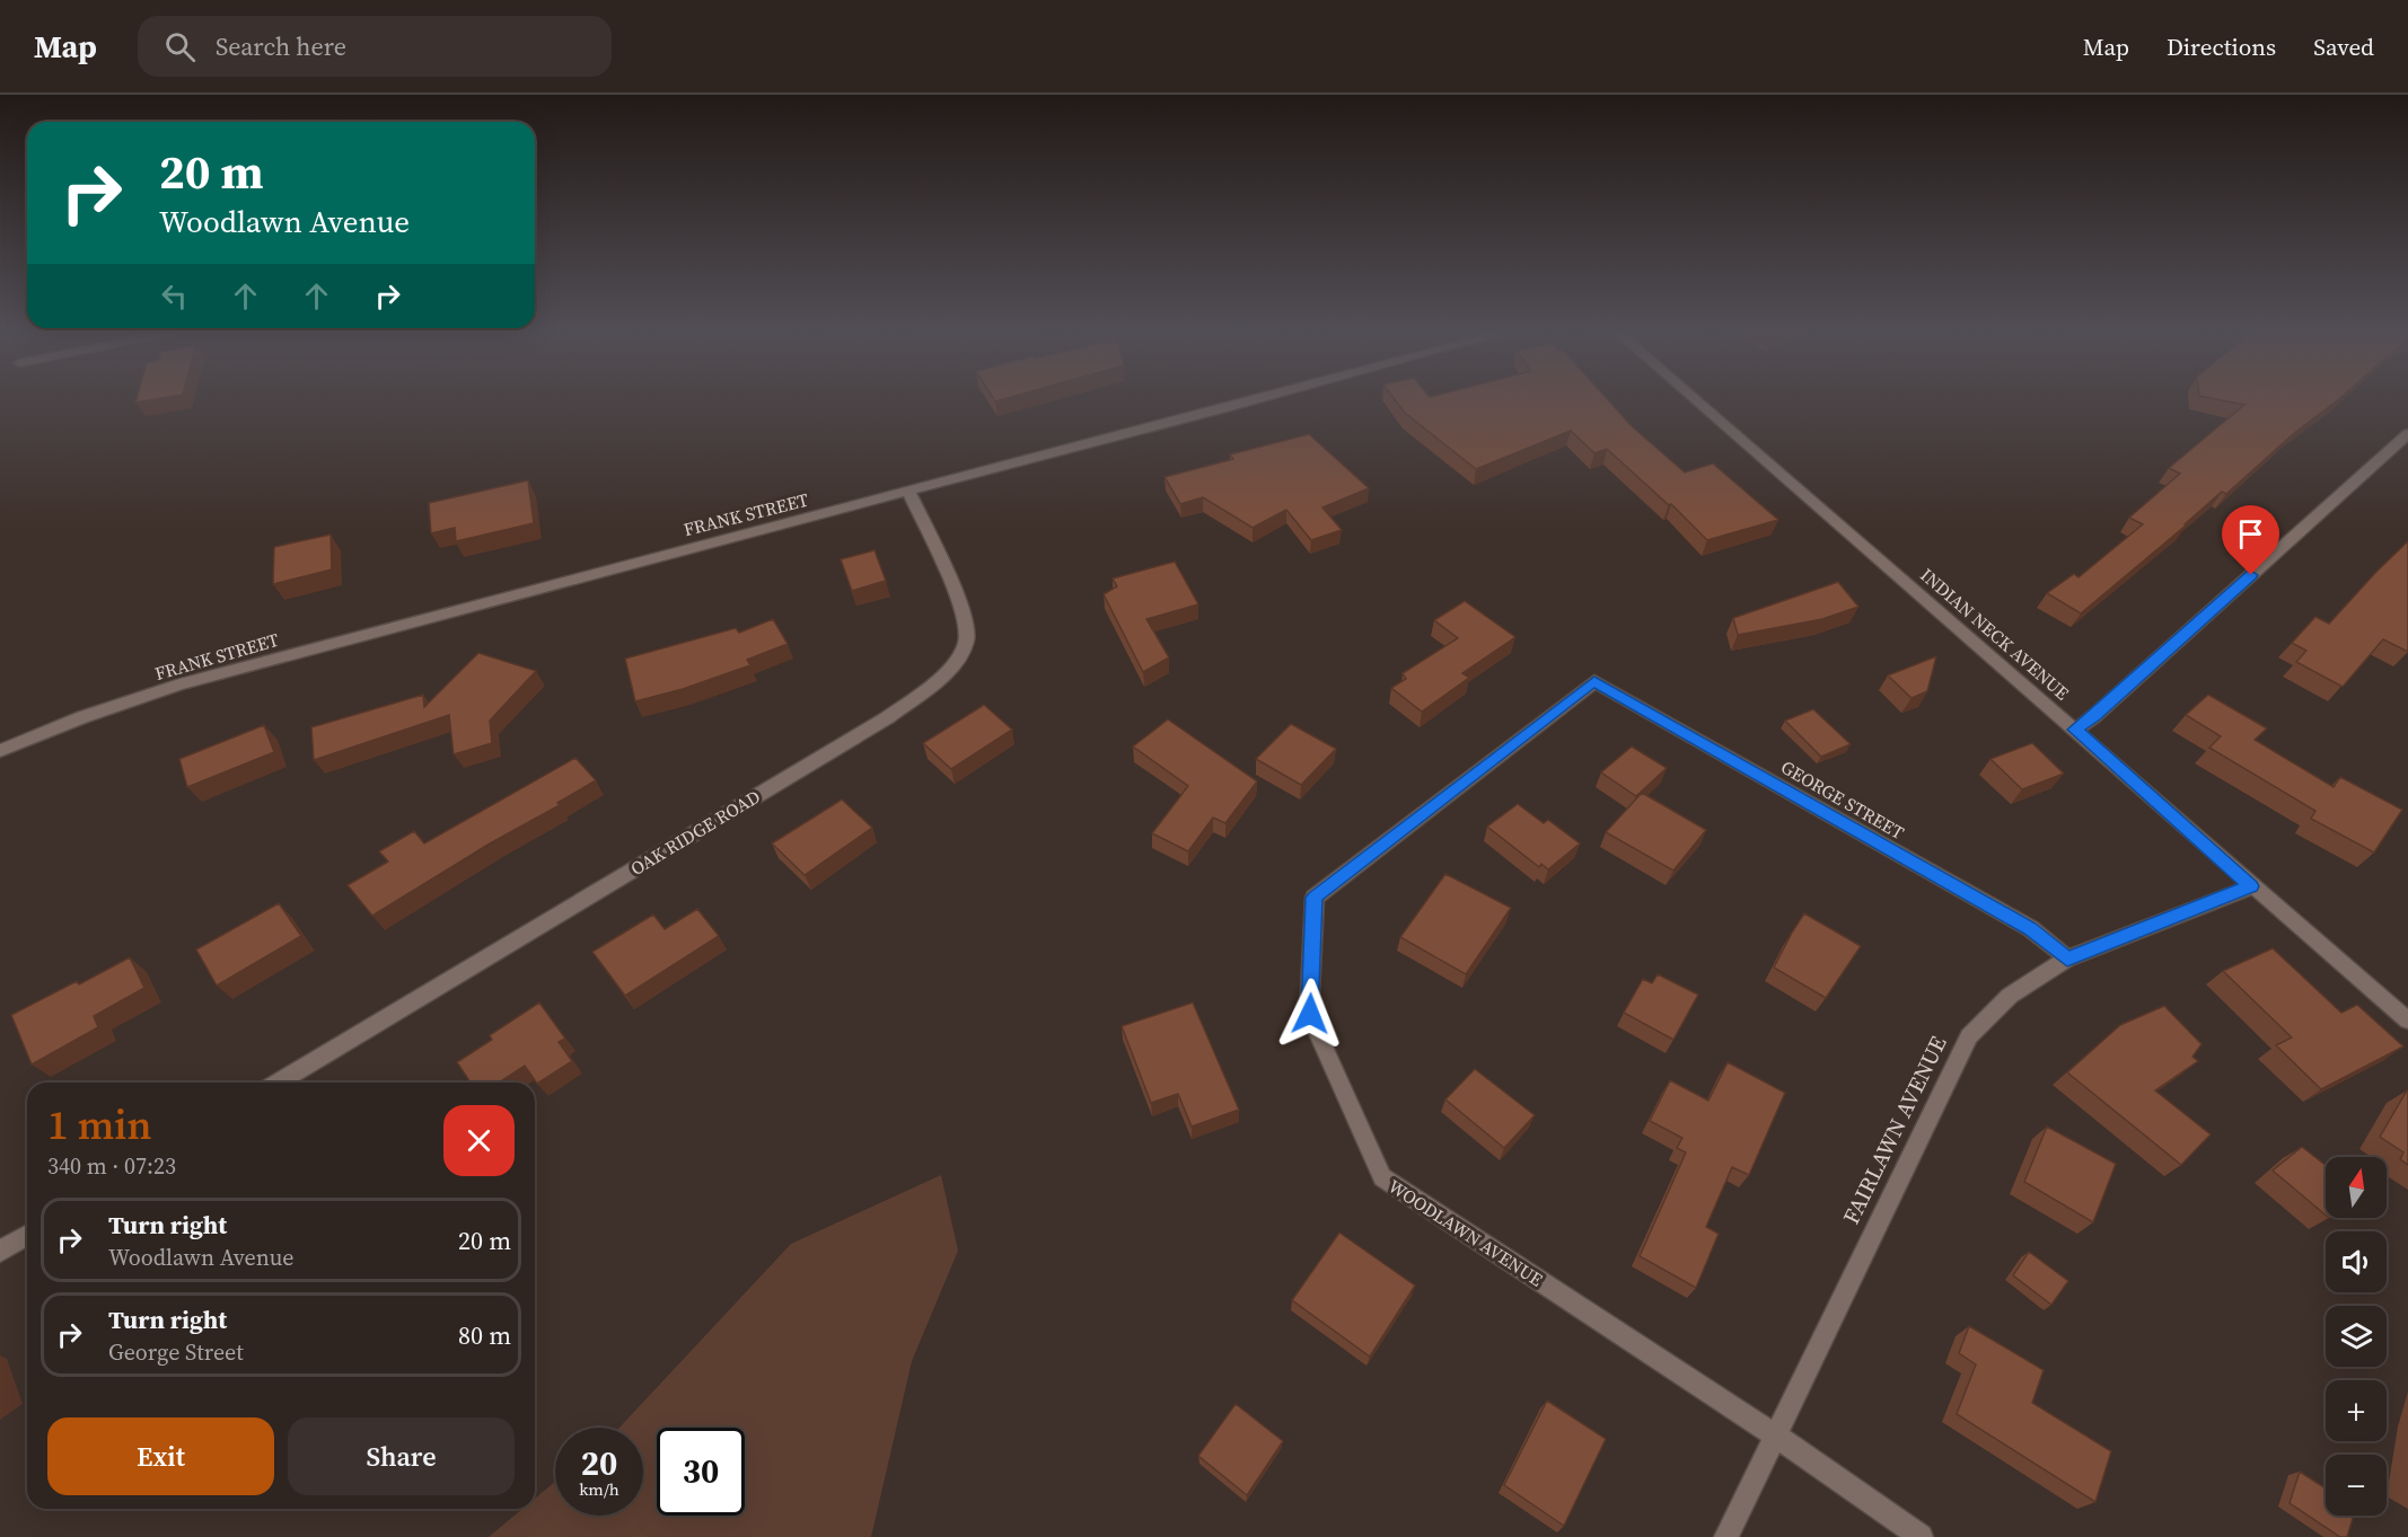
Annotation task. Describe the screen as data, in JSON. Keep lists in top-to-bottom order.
{
  "streets": {
    "street": [
      "FRANK STREET",
      "INDIAN NECK AVENUE",
      "GEORGE STREET",
      "OAK RIDGE ROAD",
      "FAIRLAWN AVENUE",
      "WOODLAWN AVENUE"
    ]
  },
  "crossings": [
    ["FRANK STREET", "OAK RIDGE ROAD"],
    ["INDIAN NECK AVENUE", "FAIRLAWN AVENUE"],
    ["GEORGE STREET", "FAIRLAWN AVENUE"],
    ["GEORGE STREET", "WOODLAWN AVENUE"],
    ["FAIRLAWN AVENUE", "WOODLAWN AVENUE"]
  ],
  "north": "top",
  "page": {
    "header": "Map",
    "search": "Search here",
    "nav": ["Map", "Directions", "Saved"],
    "turn": ["20 m", "Woodlawn Avenue"],
    "heading": ["1 min", "340 m · 07:23"],
    "map_buttons": ["+", "−"],
    "list": [
      {
        "name": "Turn right",
        "note": "Woodlawn Avenue",
        "value": "20 m"
      },
      {
        "name": "Turn right",
        "note": "George Street",
        "value": "80 m"
      }
    ],
    "buttons": ["Exit", "Share"],
    "speed": "20 km/h",
    "limit": "30"
  }
}
